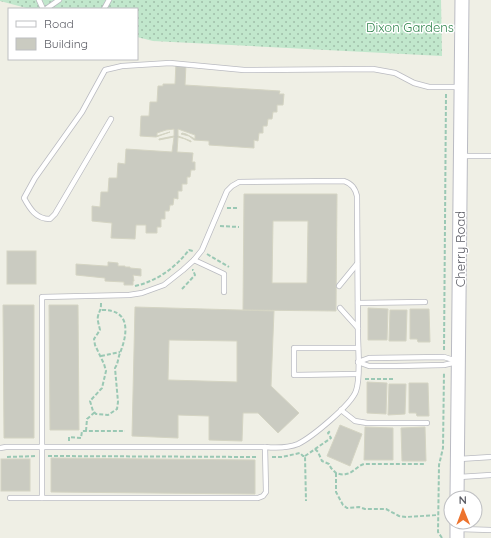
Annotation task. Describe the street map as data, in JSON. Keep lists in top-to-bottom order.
{
  "streets": {
    "main road": ["Cherry Road"]
  },
  "parks": ["Dixon Gardens"],
  "legend": ["Road", "Building"],
  "north": "top"
}
